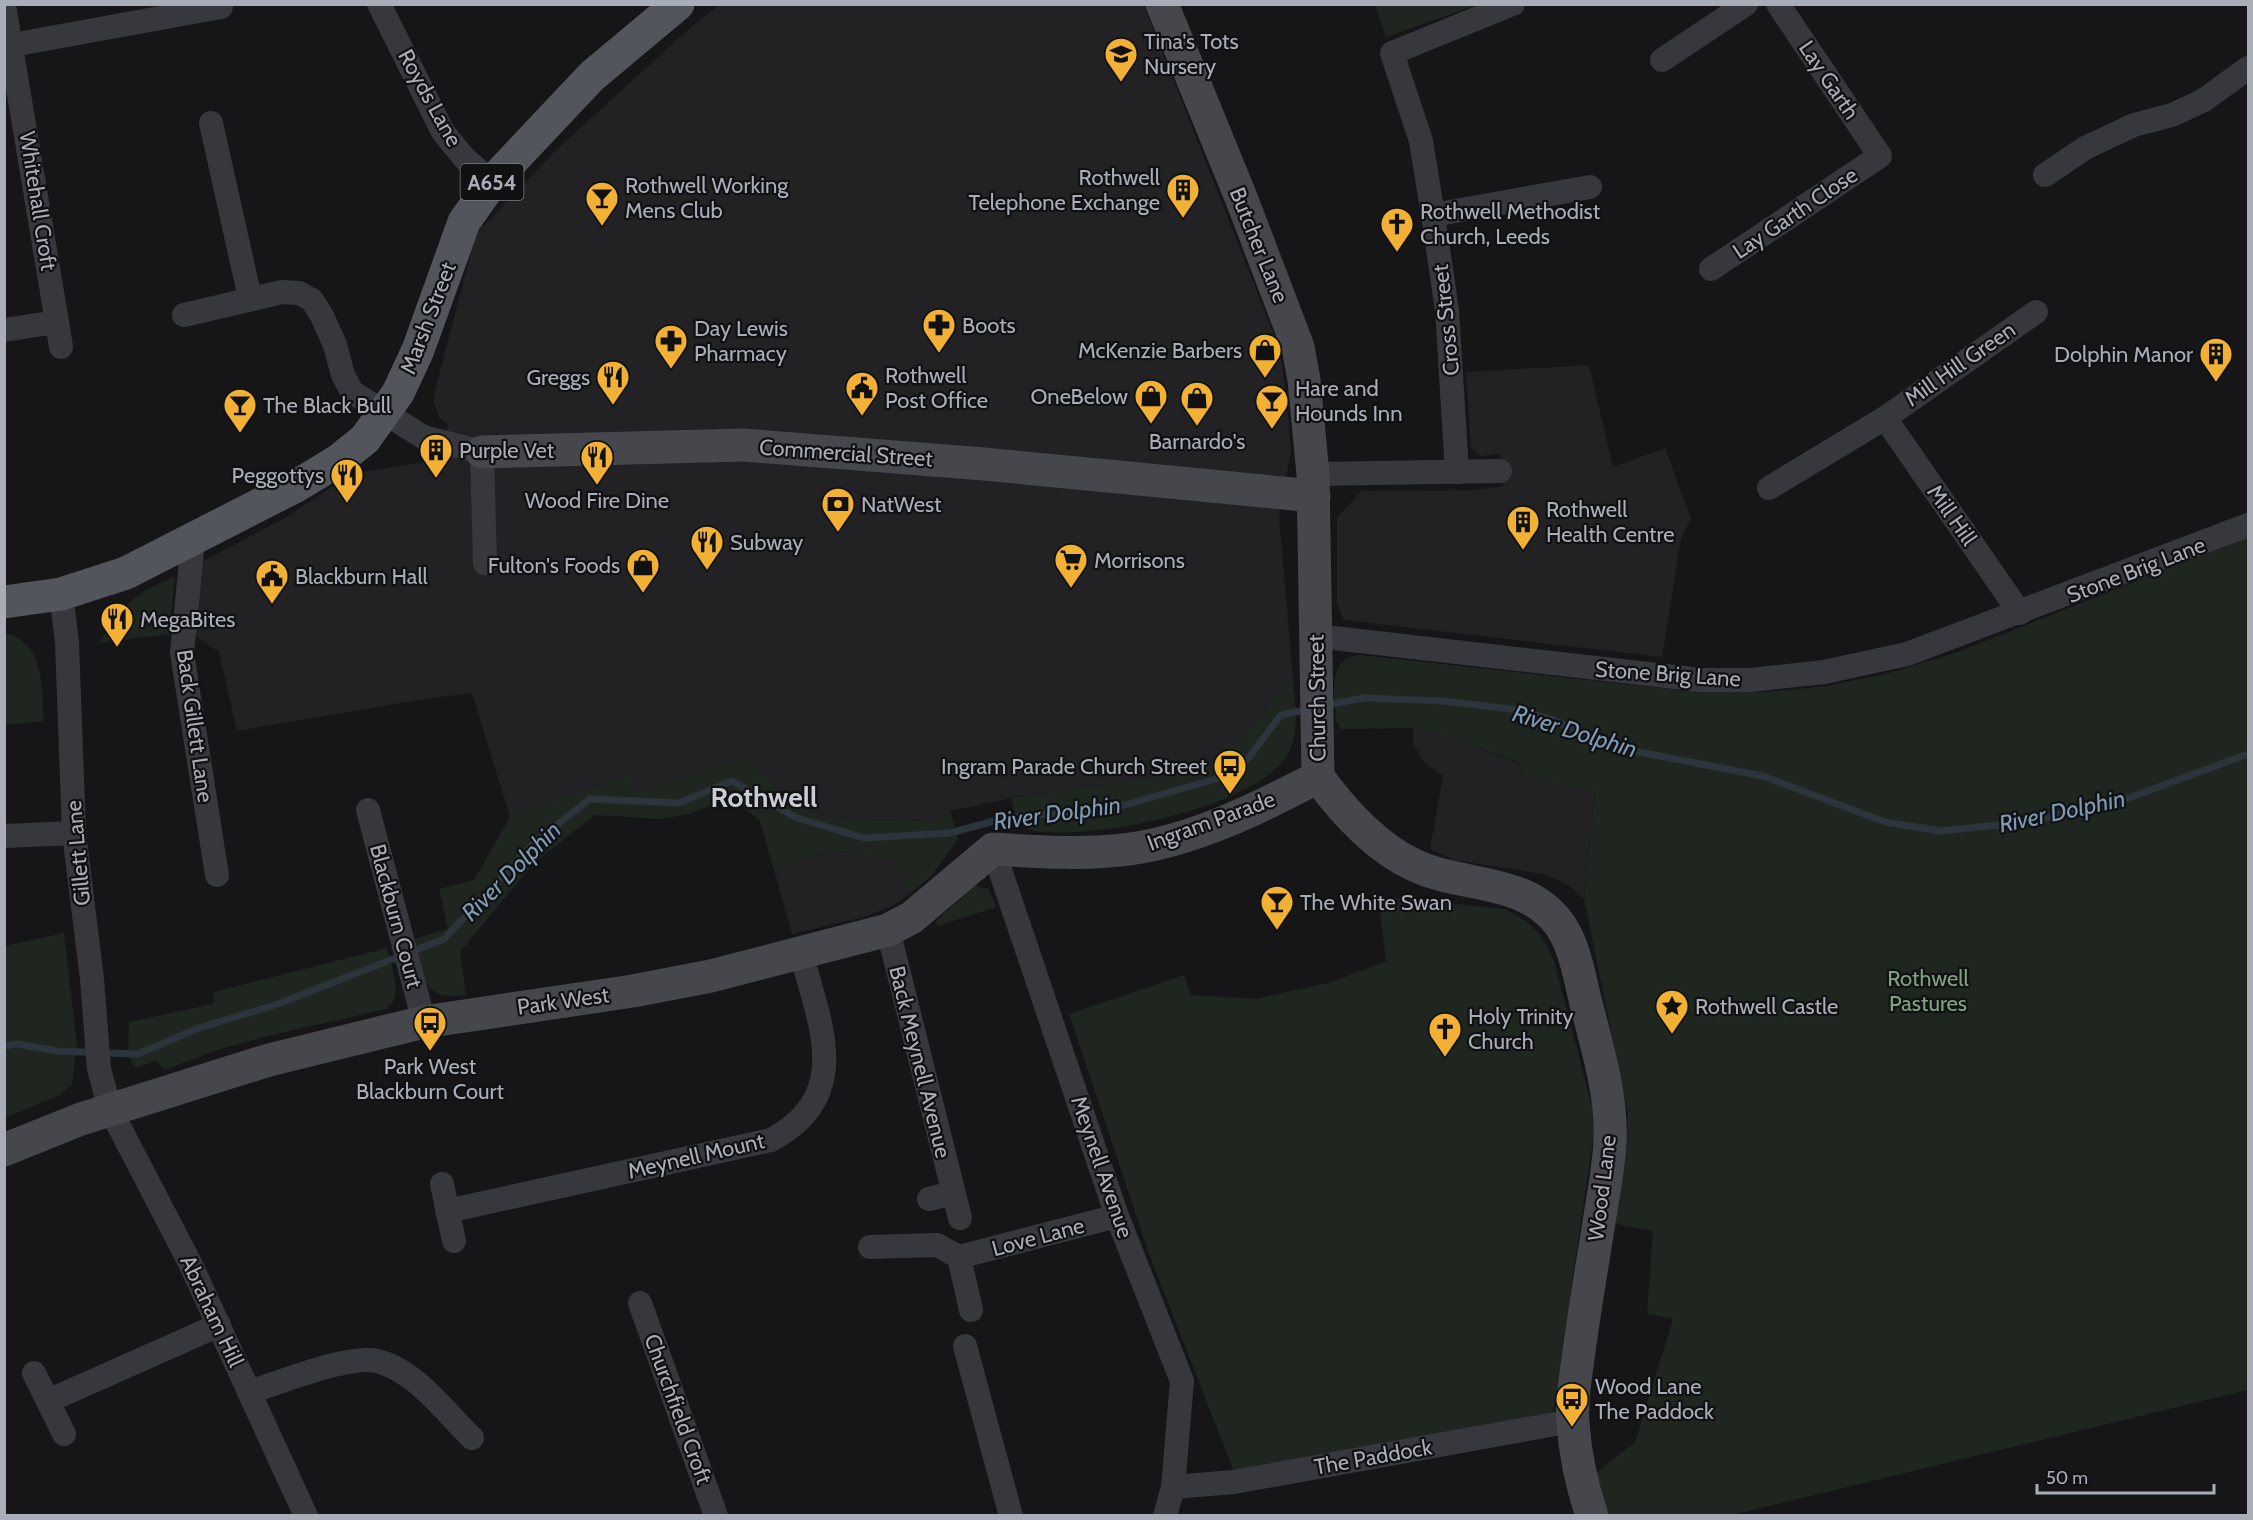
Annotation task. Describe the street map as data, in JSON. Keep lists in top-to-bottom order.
{
  "streets": {
    "main road": ["A654", "Marsh Street"],
    "street": [
      "Lay Garth",
      "Royds Lane",
      "Whitehall Croft",
      "Lay Garth Close",
      "Butcher Lane",
      "Cross Street",
      "Mill Hill Green",
      "Commercial Street",
      "Mill Hill",
      "Stone Brig Lane",
      "Church Street",
      "Back Gillett Lane",
      "Ingram Parade",
      "Gillett Lane",
      "Blackburn Court",
      "Park West",
      "Back Meynell Avenue",
      "Meynell Mount",
      "Meynell Avenue",
      "Wood Lane",
      "Love Lane",
      "Abraham Hill",
      "Churchfield Croft",
      "The Paddock"
    ]
  },
  "crossings": [
    ["Lay Garth", "Lay Garth Close"],
    ["Royds Lane", "Marsh Street"],
    ["A654", "Marsh Street"],
    ["A654", "Gillett Lane"],
    ["Butcher Lane", "Commercial Street"],
    ["Butcher Lane", "Church Street"],
    ["Marsh Street", "Commercial Street"],
    ["Marsh Street", "Back Gillett Lane"],
    ["Marsh Street", "Gillett Lane"],
    ["Cross Street", "Commercial Street"],
    ["Mill Hill Green", "Mill Hill"],
    ["Commercial Street", "Church Street"],
    ["Mill Hill", "Stone Brig Lane"],
    ["Stone Brig Lane", "Church Street"],
    ["Church Street", "Ingram Parade"],
    ["Church Street", "Wood Lane"],
    ["Ingram Parade", "Park West"],
    ["Ingram Parade", "Meynell Avenue"],
    ["Gillett Lane", "Park West"],
    ["Gillett Lane", "Abraham Hill"],
    ["Blackburn Court", "Park West"],
    ["Park West", "Back Meynell Avenue"],
    ["Park West", "Meynell Mount"],
    ["Park West", "Meynell Avenue"],
    ["Park West", "Abraham Hill"],
    ["Meynell Avenue", "Love Lane"],
    ["Meynell Avenue", "The Paddock"],
    ["Wood Lane", "The Paddock"]
  ],
  "districts": ["Rothwell"],
  "water": ["River Dolphin"],
  "parks": ["Rothwell Pastures"],
  "places": {
    "school or university": ["Tina's Tots Nursery"],
    "building": [
      "Rothwell Telephone Exchange",
      "Dolphin Manor",
      "Purple Vet",
      "Rothwell Health Centre"
    ],
    "bar": [
      "Rothwell Working Mens Club",
      "Hare and Hounds Inn",
      "The Black Bull",
      "The White Swan"
    ],
    "church": ["Rothwell Methodist Church, Leeds", "Holy Trinity Church"],
    "pharmacy": ["Boots", "Day Lewis Pharmacy"],
    "shop": [
      "McKenzie Barbers",
      "OneBelow",
      "Barnardo's",
      "Fulton's Foods"
    ],
    "restaurant": [
      "Greggs",
      "Wood Fire Dine",
      "Peggottys",
      "Subway",
      "MegaBites"
    ],
    "public building": ["Rothwell Post Office", "Blackburn Hall"],
    "bank": ["NatWest"],
    "supermarket": ["Morrisons"],
    "bus stop": ["Ingram Parade Church Street", "Park West Blackburn Court", "Wood Lane The Paddock"],
    "place": ["Rothwell Castle"]
  },
  "scale_bar": "50 m"
}
